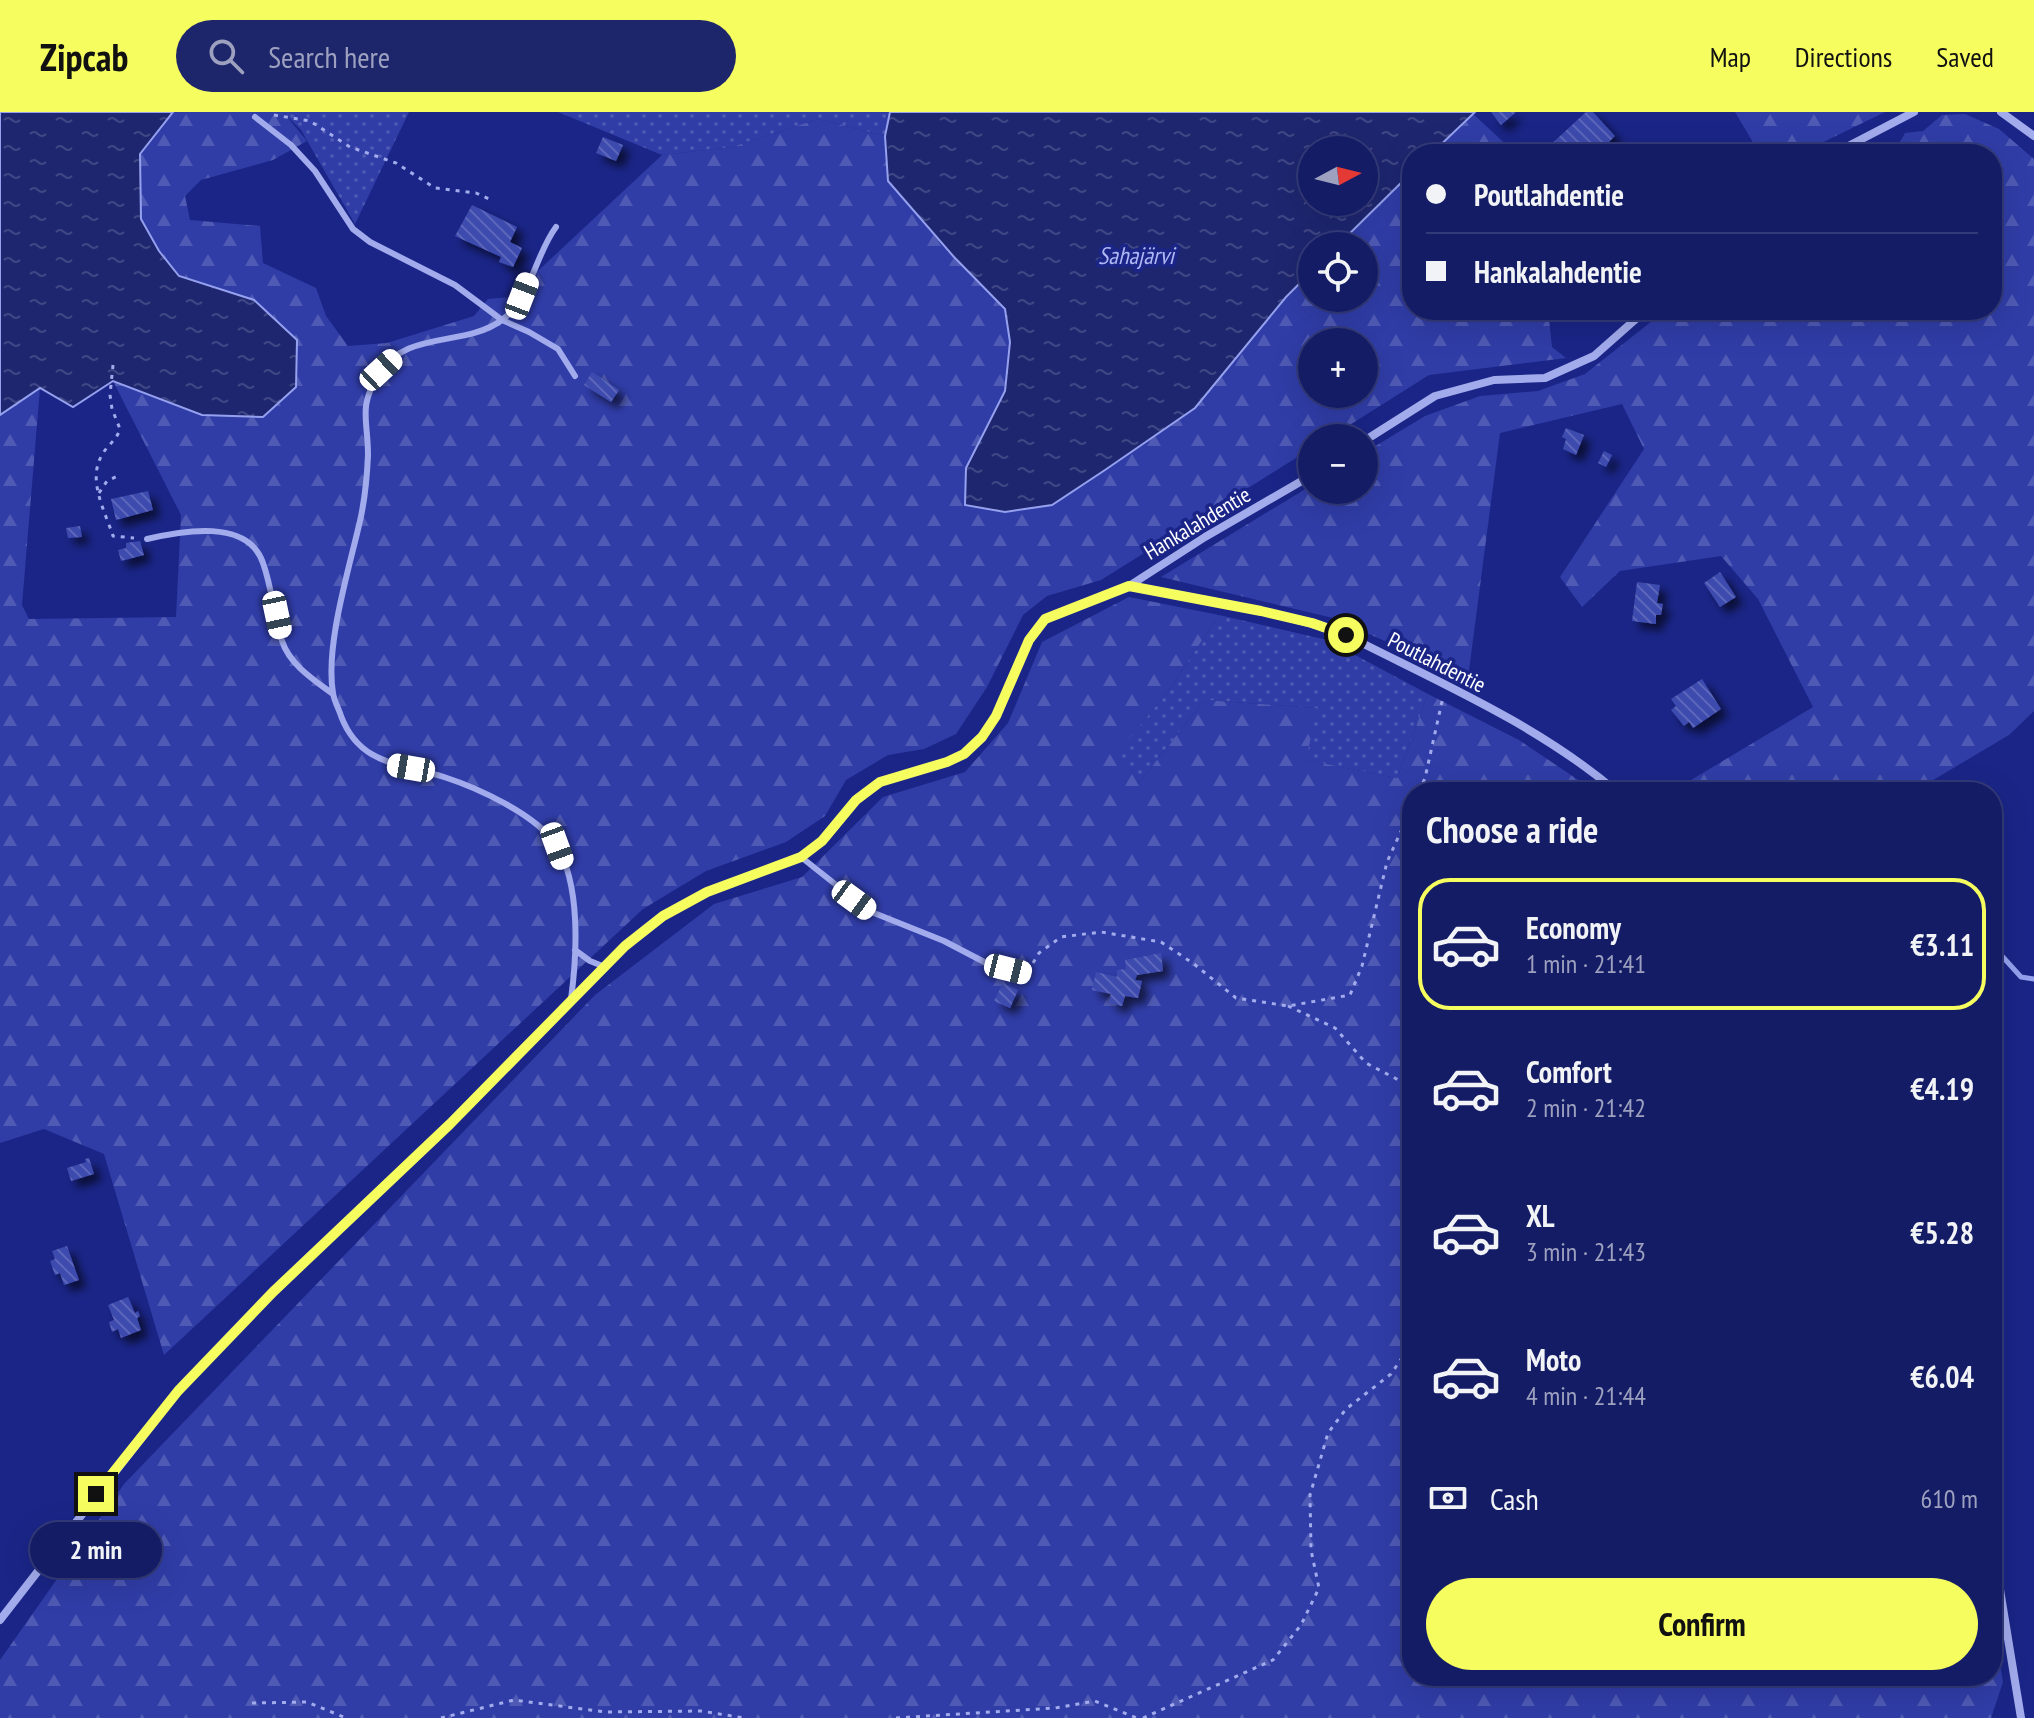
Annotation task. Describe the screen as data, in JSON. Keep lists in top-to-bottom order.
{
  "streets": {
    "street": ["Hankalahdentie", "Poutlahdentie"]
  },
  "crossings": [
    ["Hankalahdentie", "Poutlahdentie"]
  ],
  "water": ["Sahajärvi"],
  "north": "right",
  "page": {
    "header": "Zipcab",
    "search": "Search here",
    "nav": ["Map", "Directions", "Saved"],
    "map_buttons": ["+", "−"],
    "banner": ["Poutlahdentie", "Hankalahdentie"],
    "heading": "Choose a ride",
    "list": [
      {
        "name": "Economy",
        "note": "1 min · 21:41",
        "value": "€3.11"
      },
      {
        "name": "Comfort",
        "note": "2 min · 21:42",
        "value": "€4.19"
      },
      {
        "name": "XL",
        "note": "3 min · 21:43",
        "value": "€5.28"
      },
      {
        "name": "Moto",
        "note": "4 min · 21:44",
        "value": "€6.04"
      }
    ],
    "pay": ["Cash", "610 m"],
    "bubble": "2 min",
    "buttons": "Confirm"
  }
}
